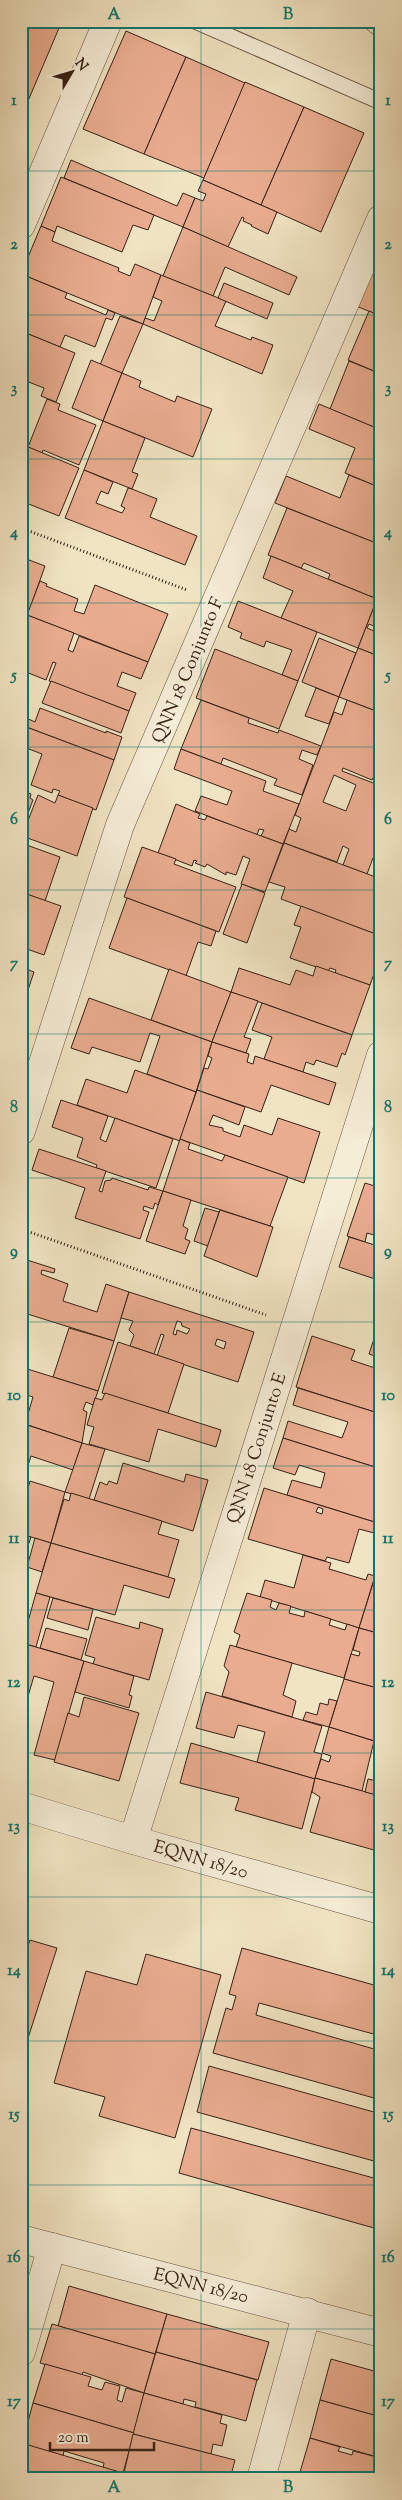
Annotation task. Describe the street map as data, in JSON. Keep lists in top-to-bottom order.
{
  "streets": {
    "street": ["QNN 18 Conjunto F", "QNN 18 Conjunto E", "EQNN 18/20"]
  },
  "crossings": [
    ["QNN 18 Conjunto E", "EQNN 18/20"]
  ],
  "scale_bar": "20 m",
  "north": "top right",
  "grid": {
    "columns": ["A", "B"],
    "rows": [
      "1",
      "2",
      "3",
      "4",
      "5",
      "6",
      "7",
      "8",
      "9",
      "10",
      "11",
      "12",
      "13",
      "14",
      "15",
      "16",
      "17"
    ]
  }
}
